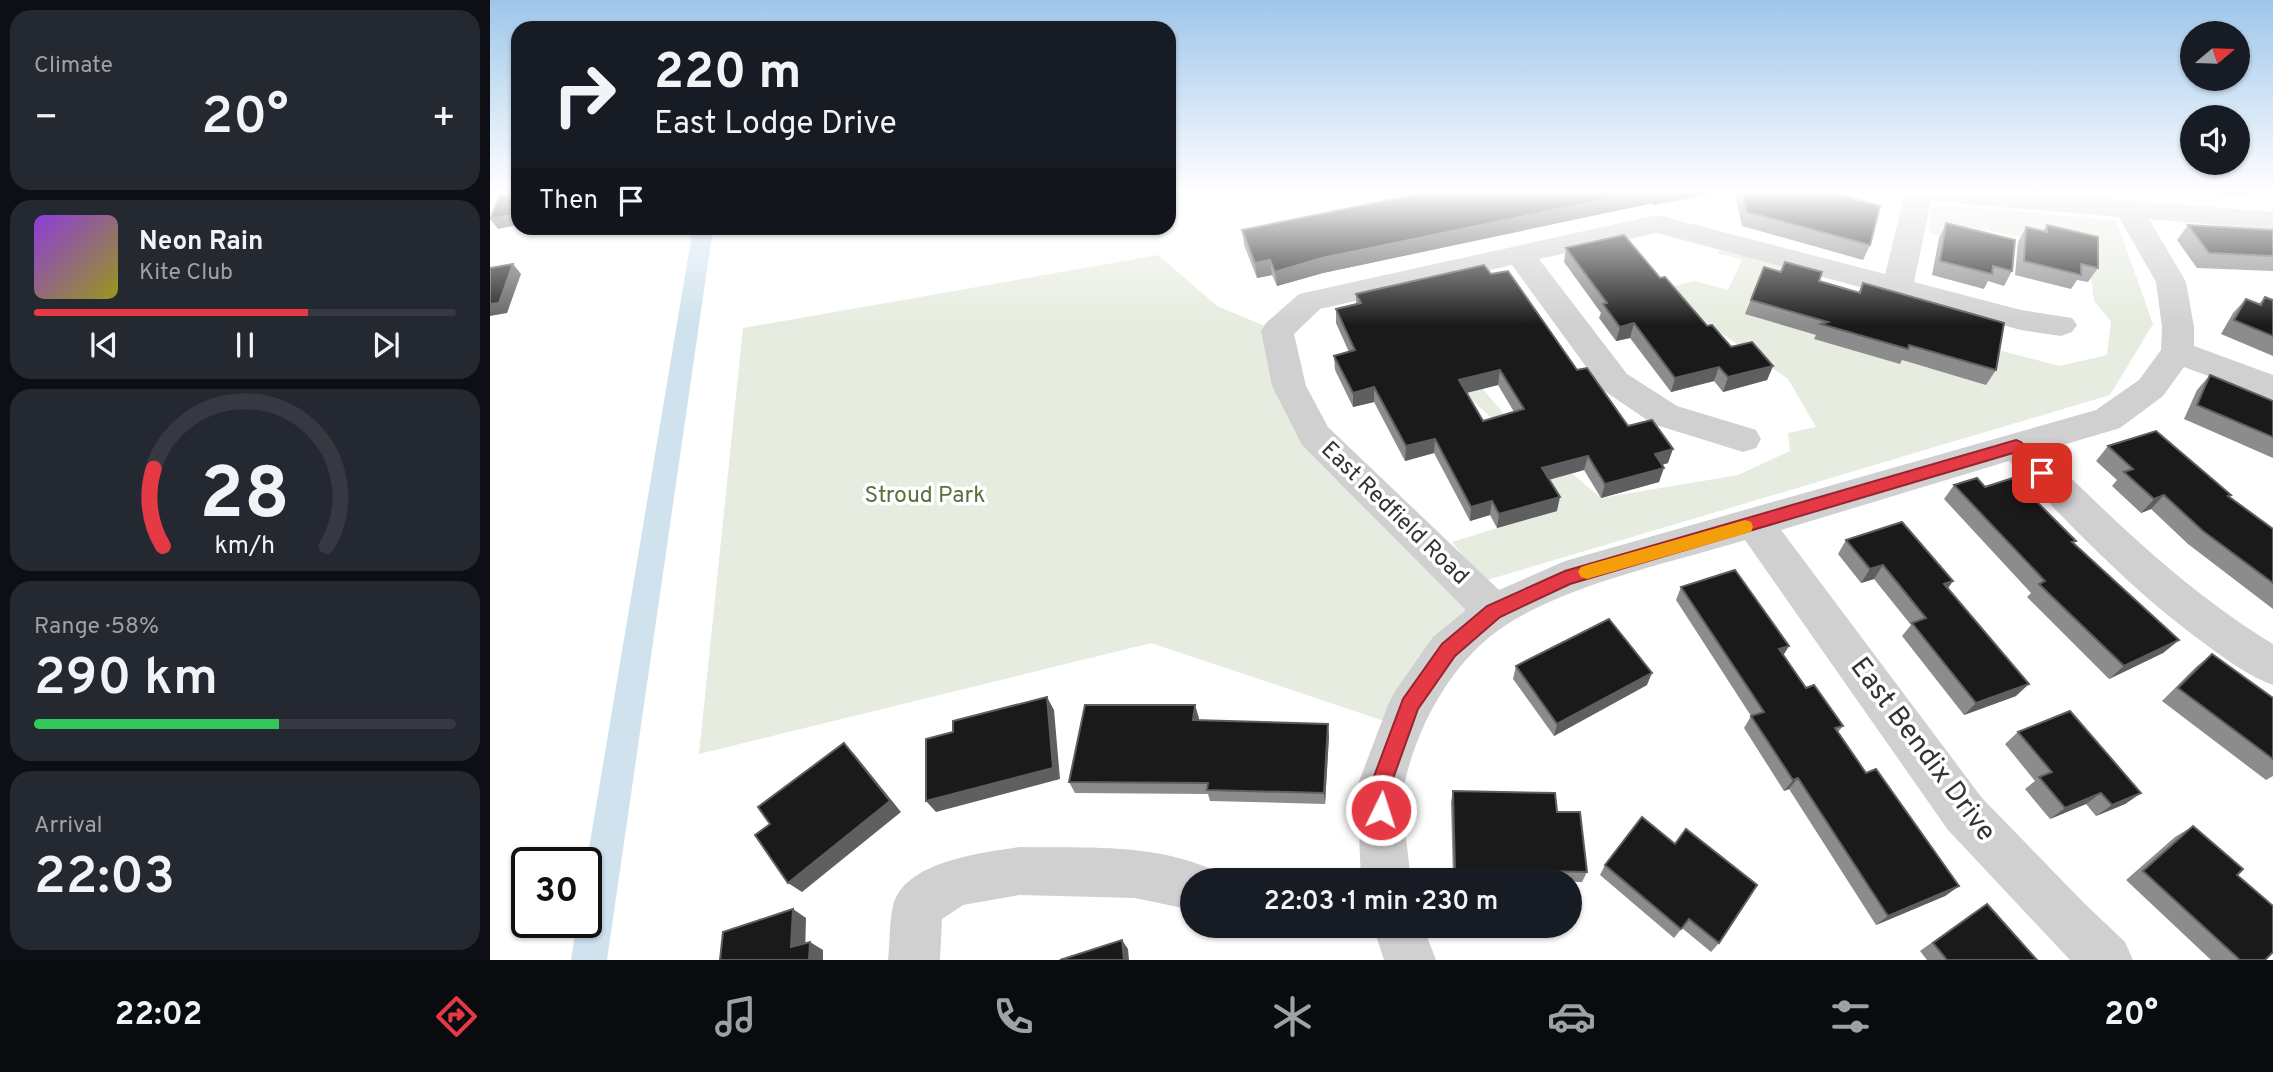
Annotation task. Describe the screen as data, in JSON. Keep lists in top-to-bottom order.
{
  "streets": {
    "street": ["East Redfield Road", "East Bendix Drive"]
  },
  "parks": ["Stroud Park"],
  "north": "right",
  "page": {
    "tile": [
      "Climate",
      ["Range · 58%", "290 km"],
      ["Arrival", "22:03"]
    ],
    "turn": ["220 m", "East Lodge Drive"],
    "heat": ["−", "20°", "+"],
    "then": "Then",
    "song": ["Neon Rain", "Kite Club"],
    "limit": "30",
    "trip": "22:03 · 1 min · 230 m",
    "tabs": ["22:02", "20°"],
    "gauge": ["28", "km/h"]
  }
}
